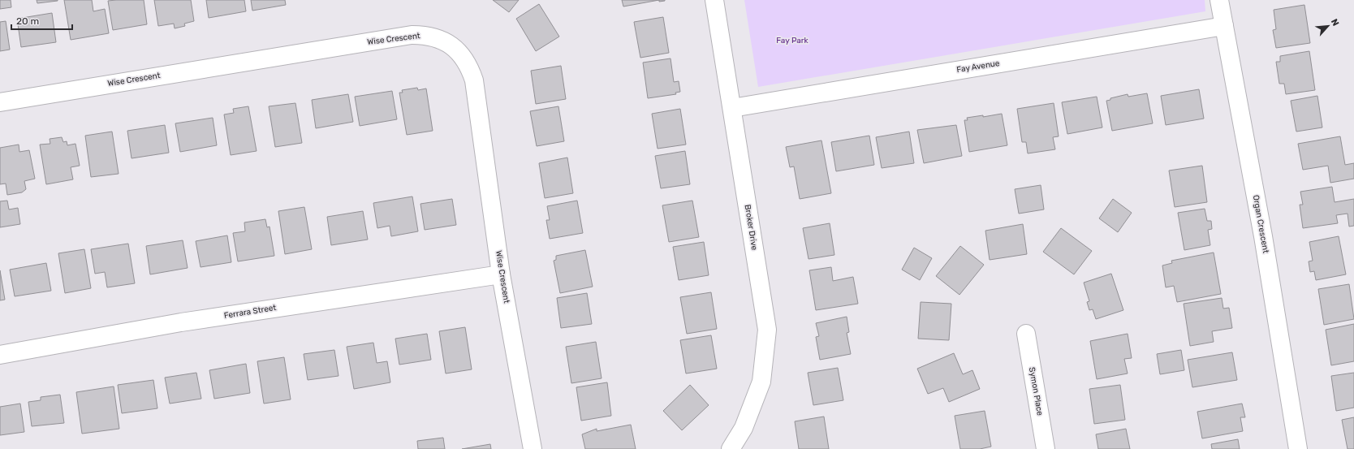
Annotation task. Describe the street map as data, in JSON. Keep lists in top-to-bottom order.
{
  "streets": {
    "street": [
      "Wise Crescent",
      "Fay Avenue",
      "Organ Crescent",
      "Broker Drive",
      "Ferrara Street",
      "Symon Place"
    ]
  },
  "crossings": [
    ["Wise Crescent", "Ferrara Street"],
    ["Fay Avenue", "Organ Crescent"],
    ["Fay Avenue", "Broker Drive"]
  ],
  "parks": ["Fay Park"],
  "scale_bar": "20 m",
  "north": "top right"
}
